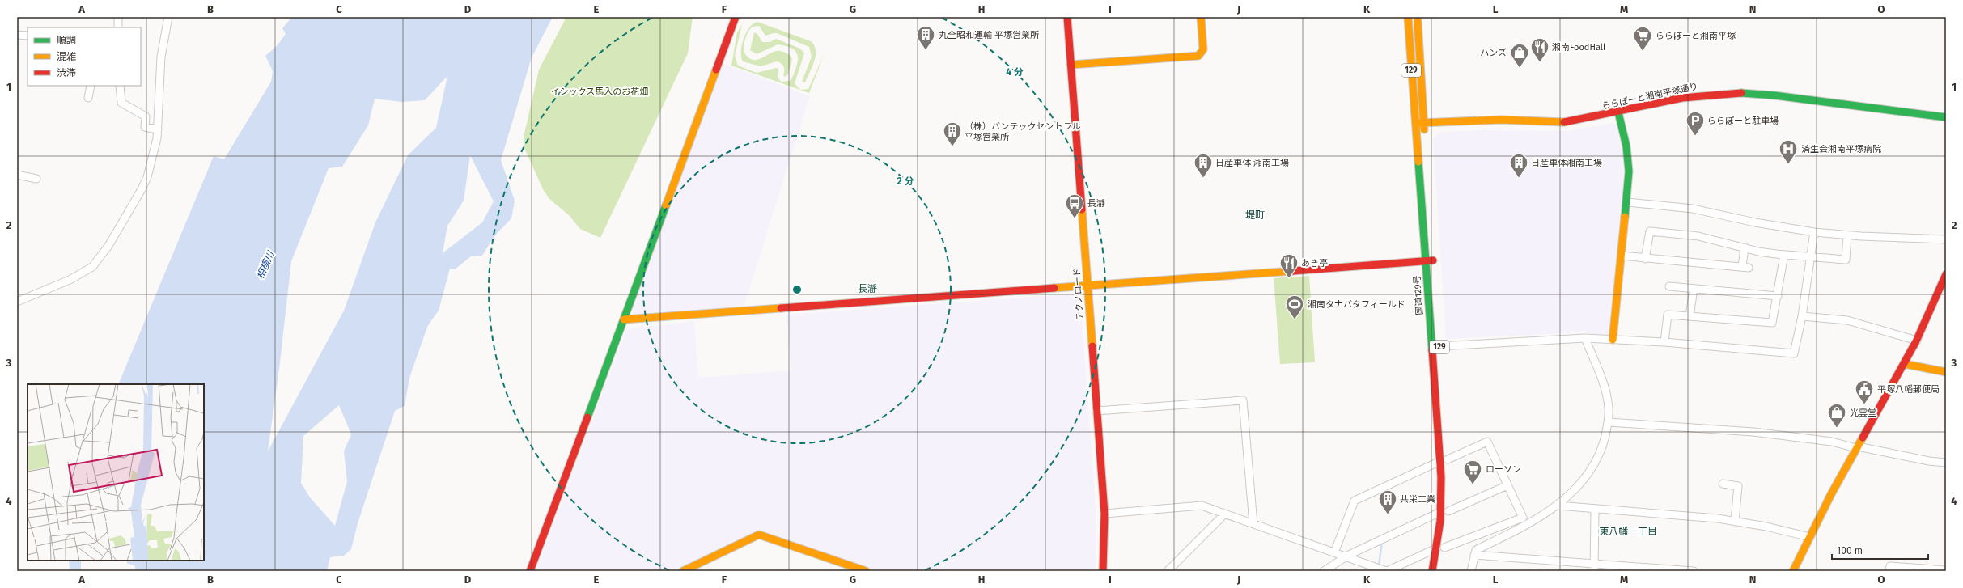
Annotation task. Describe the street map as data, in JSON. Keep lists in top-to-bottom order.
{
  "streets": {
    "main road": [
      "129",
      "ららぽーと湘南平塚通り",
      "テクノロード",
      "国道129号"
    ]
  },
  "crossings": [
    ["129", "ららぽーと湘南平塚通り"],
    ["ららぽーと湘南平塚通り", "国道129号"]
  ],
  "districts": ["堤町", "長瀞", "東八幡一丁目"],
  "water": ["相模川"],
  "parks": ["イシックス馬入のお花畑"],
  "places": {
    "building": [
      "丸全昭和運輸 平塚営業所",
      "（株）バンテックセントラル 平塚営業所",
      "日産車体 湘南工場",
      "日産車体湘南工場",
      "共栄工業"
    ],
    "supermarket": ["ららぽーと湘南平塚", "ローソン"],
    "restaurant": ["湘南FoodHall", "あき亭"],
    "shop": ["ハンズ", "光雲堂"],
    "parking": ["ららぽーと駐車場"],
    "hospital": ["済生会湘南平塚病院"],
    "bus stop": ["長瀞"],
    "sports": ["湘南タナバタフィールド"],
    "public building": ["平塚八幡郵便局"]
  },
  "legend": ["順調", "混雑", "渋滞"],
  "scale_bar": "100 m",
  "grid": {
    "columns": [
      "A",
      "B",
      "C",
      "D",
      "E",
      "F",
      "G",
      "H",
      "I",
      "J",
      "K",
      "L",
      "M",
      "N",
      "O"
    ],
    "rows": [
      "1",
      "2",
      "3",
      "4"
    ]
  },
  "rings": ["4 分", "2 分"]
}
